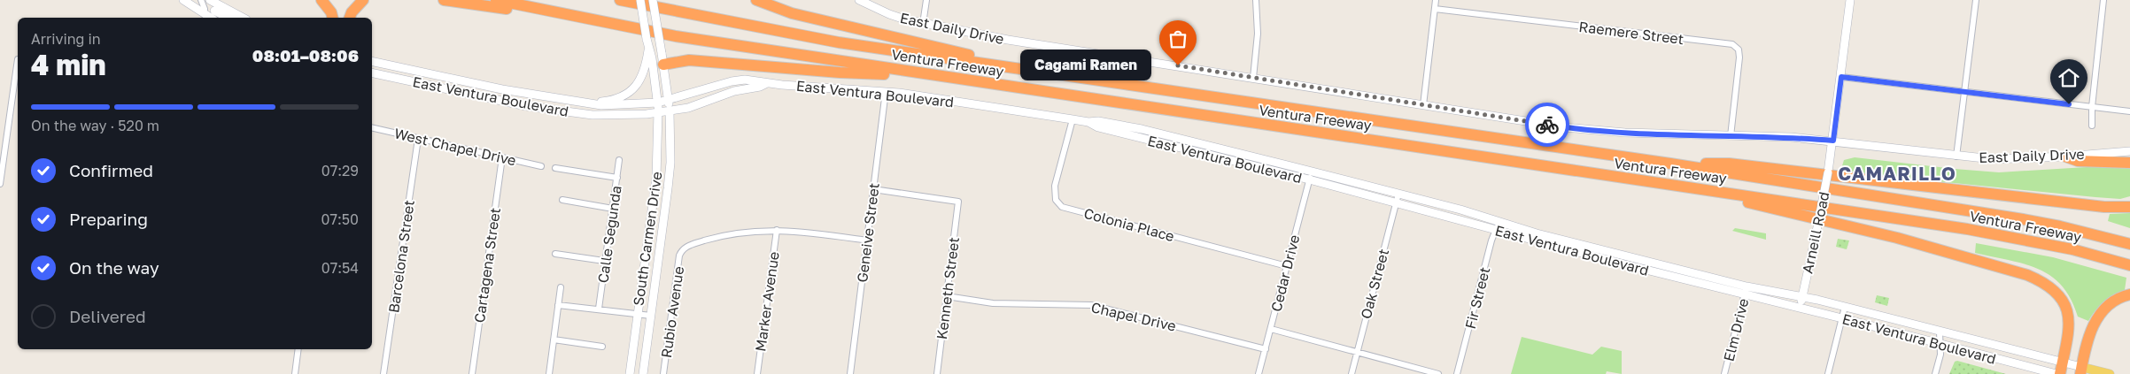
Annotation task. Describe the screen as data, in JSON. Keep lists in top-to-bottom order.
{
  "streets": {
    "highway": ["Ventura Freeway"],
    "main road": [
      "East Daily Drive",
      "East Ventura Boulevard",
      "Arneill Road",
      "South Carmen Drive"
    ],
    "street": [
      "Raemere Street",
      "West Chapel Drive",
      "Colonia Place",
      "Geneive Street",
      "Calle Segunda",
      "Barcelona Street",
      "Cartagena Street",
      "Cedar Drive",
      "Oak Street",
      "Kenneth Street",
      "Fir Street",
      "Marker Avenue",
      "Rubio Avenue",
      "Chapel Drive",
      "Elm Drive"
    ]
  },
  "crossings": [
    ["East Daily Drive", "Raemere Street"],
    ["East Daily Drive", "Arneill Road"],
    ["East Ventura Boulevard", "Colonia Place"],
    ["East Ventura Boulevard", "Geneive Street"],
    ["East Ventura Boulevard", "Arneill Road"],
    ["East Ventura Boulevard", "South Carmen Drive"],
    ["East Ventura Boulevard", "Cedar Drive"],
    ["East Ventura Boulevard", "Oak Street"],
    ["East Ventura Boulevard", "Fir Street"],
    ["East Ventura Boulevard", "Elm Drive"],
    ["West Chapel Drive", "Barcelona Street"],
    ["West Chapel Drive", "Cartagena Street"],
    ["Colonia Place", "Cedar Drive"],
    ["Geneive Street", "Kenneth Street"],
    ["Cedar Drive", "Chapel Drive"],
    ["Kenneth Street", "Chapel Drive"],
    ["Marker Avenue", "Rubio Avenue"]
  ],
  "districts": ["CAMARILLO"],
  "places": ["Cagami Ramen"],
  "page": {
    "heading": ["4 min", "Arriving in", "08:01–08:06"],
    "bubble": "Cagami Ramen",
    "bar": "On the way · 520 m",
    "list": [
      ["Confirmed", "07:29"],
      ["Preparing", "07:50"],
      ["On the way", "07:54"],
      "Delivered"
    ]
  }
}
